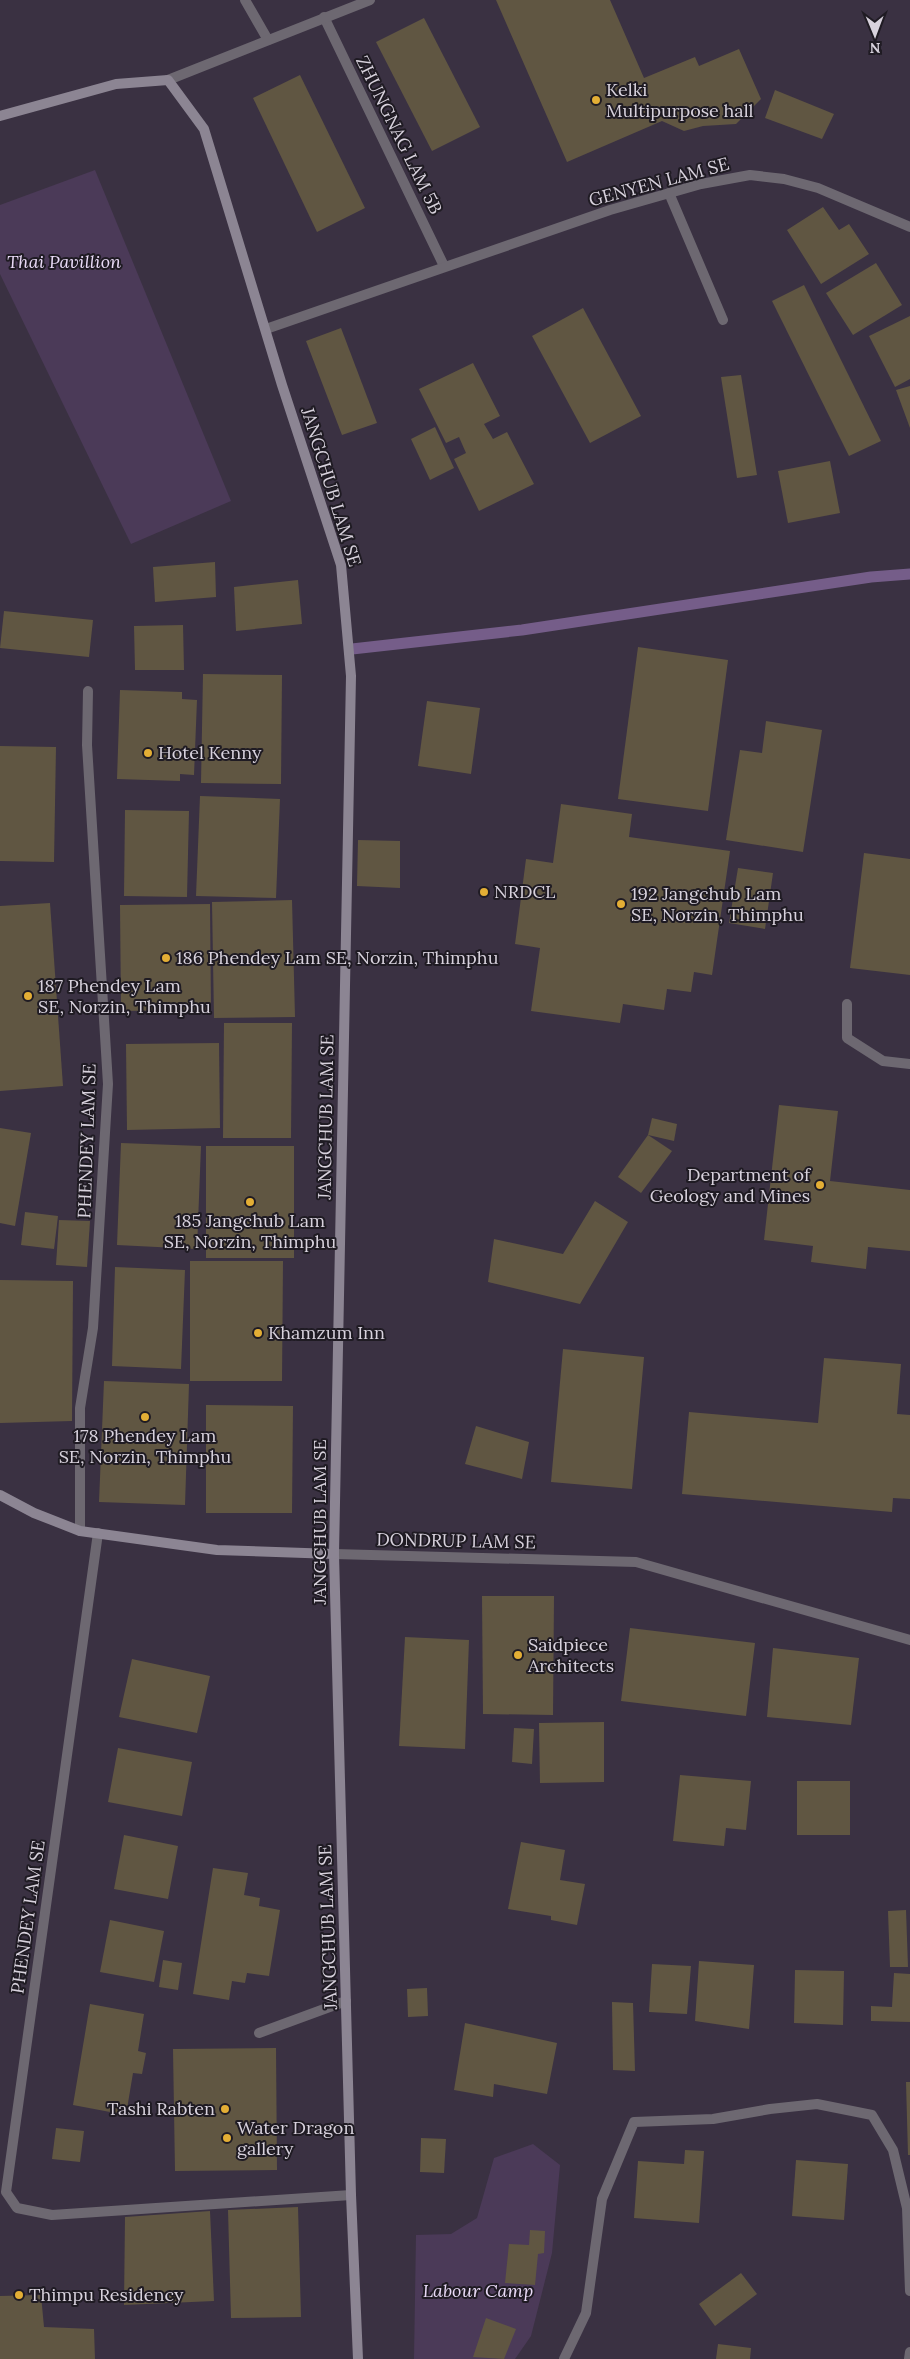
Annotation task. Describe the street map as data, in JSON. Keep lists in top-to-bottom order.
{
  "streets": {
    "main road": ["JANGCHUB LAM SE", "DONDRUP LAM SE"],
    "street": ["ZHUNGNAG LAM 5B", "GENYEN LAM SE", "PHENDEY LAM SE"]
  },
  "crossings": [
    ["ZHUNGNAG LAM 5B", "GENYEN LAM SE"],
    ["GENYEN LAM SE", "JANGCHUB LAM SE"],
    ["JANGCHUB LAM SE", "PHENDEY LAM SE"],
    ["JANGCHUB LAM SE", "DONDRUP LAM SE"],
    ["PHENDEY LAM SE", "DONDRUP LAM SE"]
  ],
  "parks": ["Thai Pavillion", "Labour Camp"],
  "places": [
    "Kelki Multipurpose hall",
    "Hotel Kenny",
    "NRDCL",
    "192 Jangchub Lam SE, Norzin, Thimphu",
    "186 Phendey Lam SE, Norzin, Thimphu",
    "187 Phendey Lam SE, Norzin, Thimphu",
    "Department of Geology and Mines",
    "185 Jangchub Lam SE, Norzin, Thimphu",
    "Khamzum Inn",
    "178 Phendey Lam SE, Norzin, Thimphu",
    "Saidpiece Architects",
    "Tashi Rabten",
    "Water Dragon gallery",
    "Thimpu Residency"
  ],
  "north": "bottom"
}
